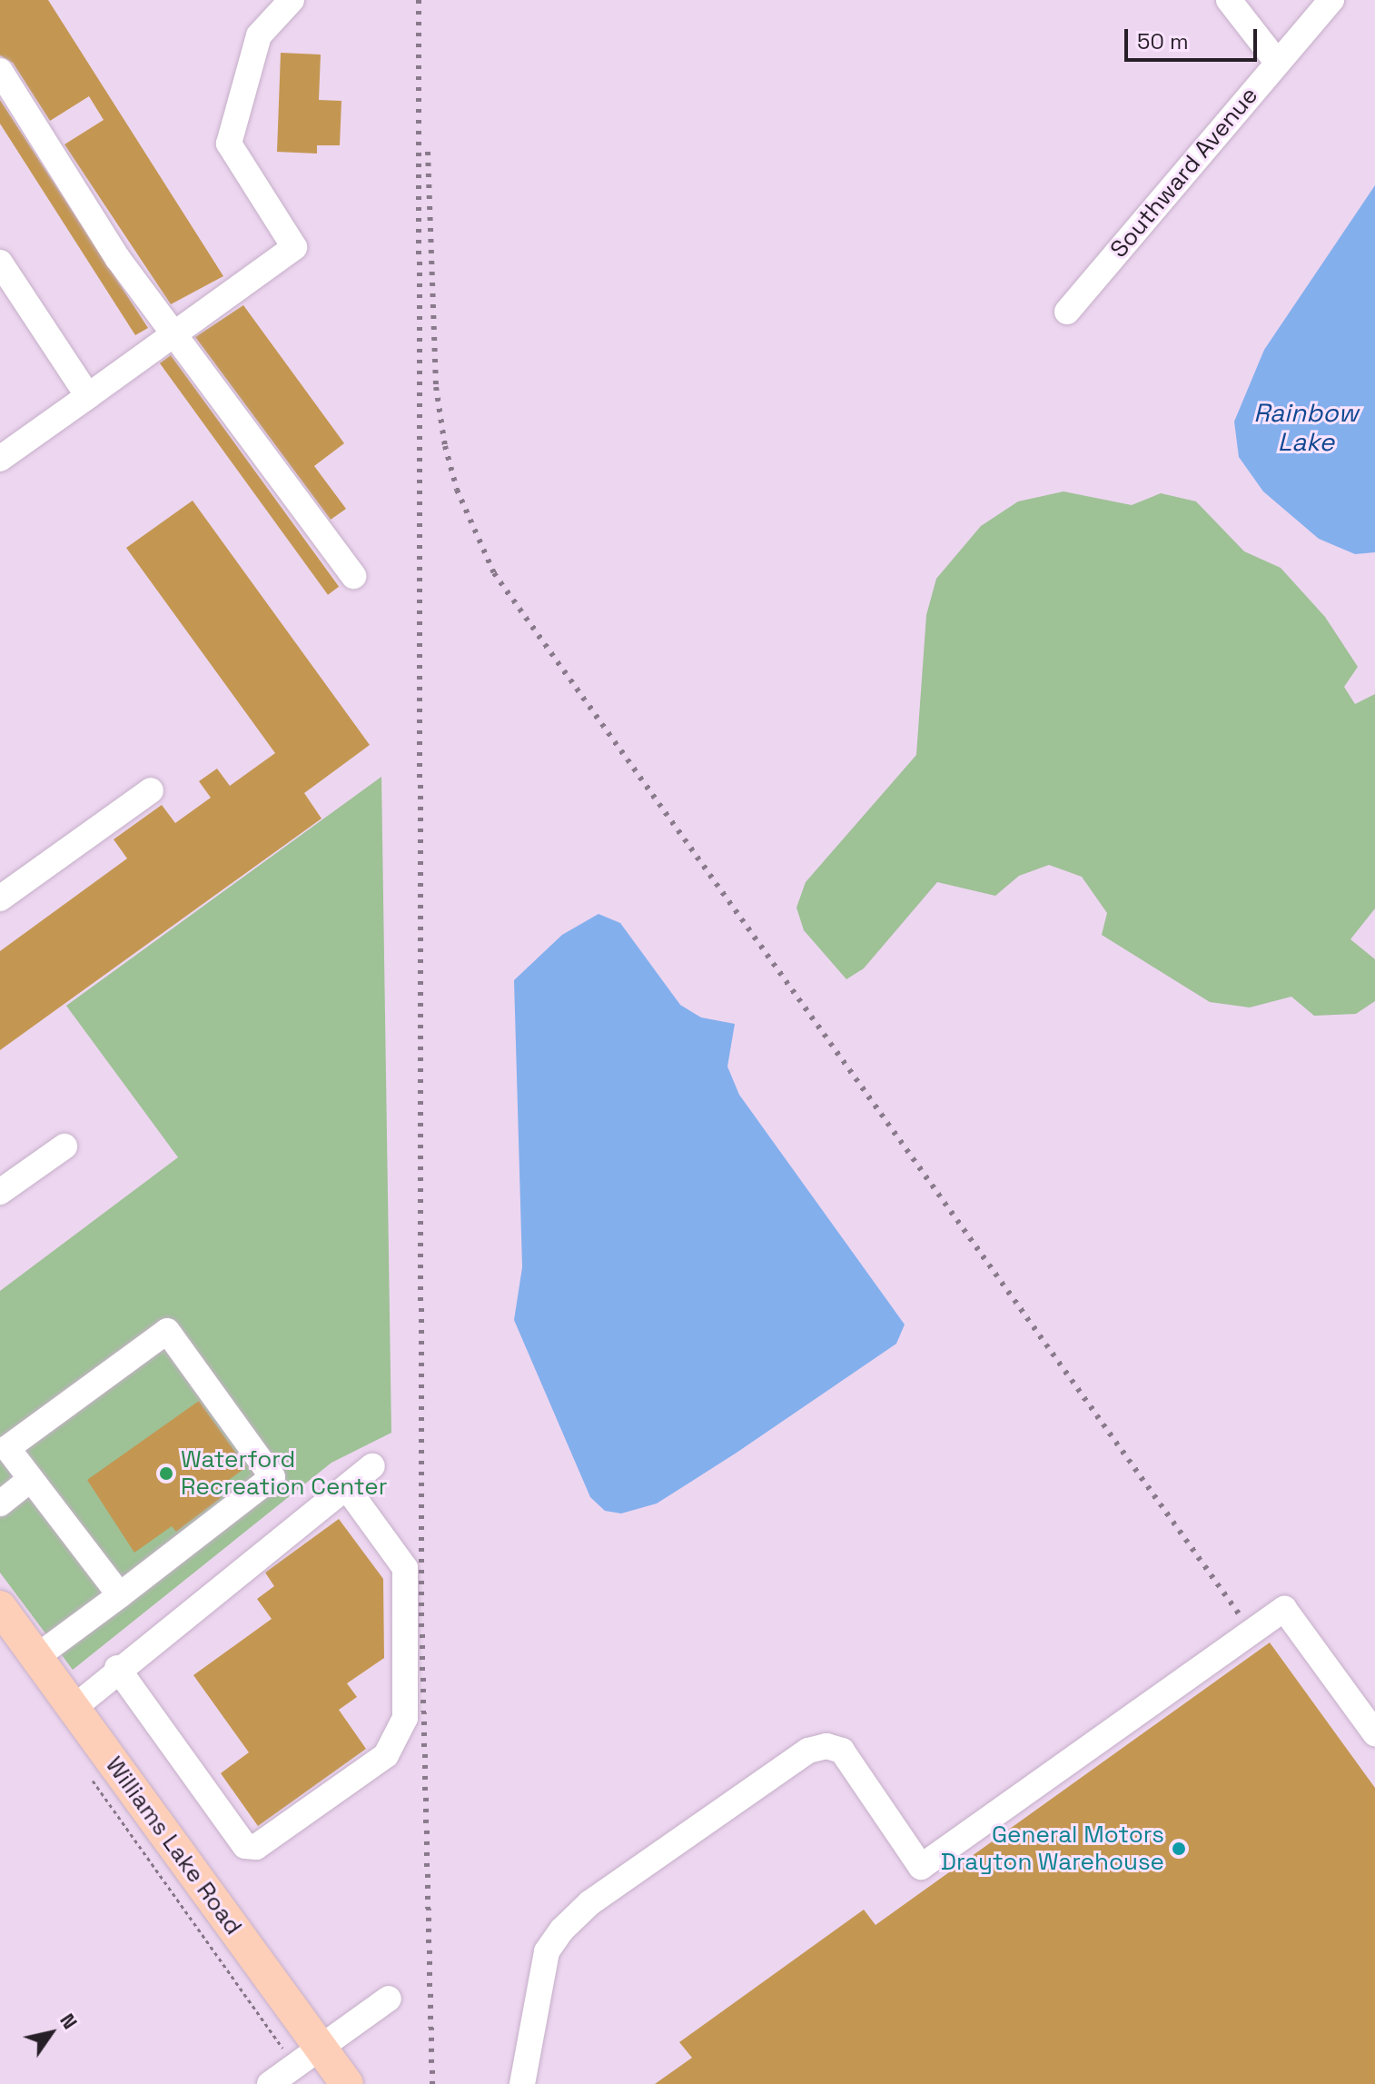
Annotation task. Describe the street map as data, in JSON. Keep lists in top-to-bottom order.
{
  "streets": {
    "main road": ["Williams Lake Road"],
    "street": ["Southward Avenue"]
  },
  "water": ["Rainbow Lake"],
  "places": ["Waterford Recreation Center", "General Motors Drayton Warehouse"],
  "scale_bar": "50 m",
  "north": "top right"
}
